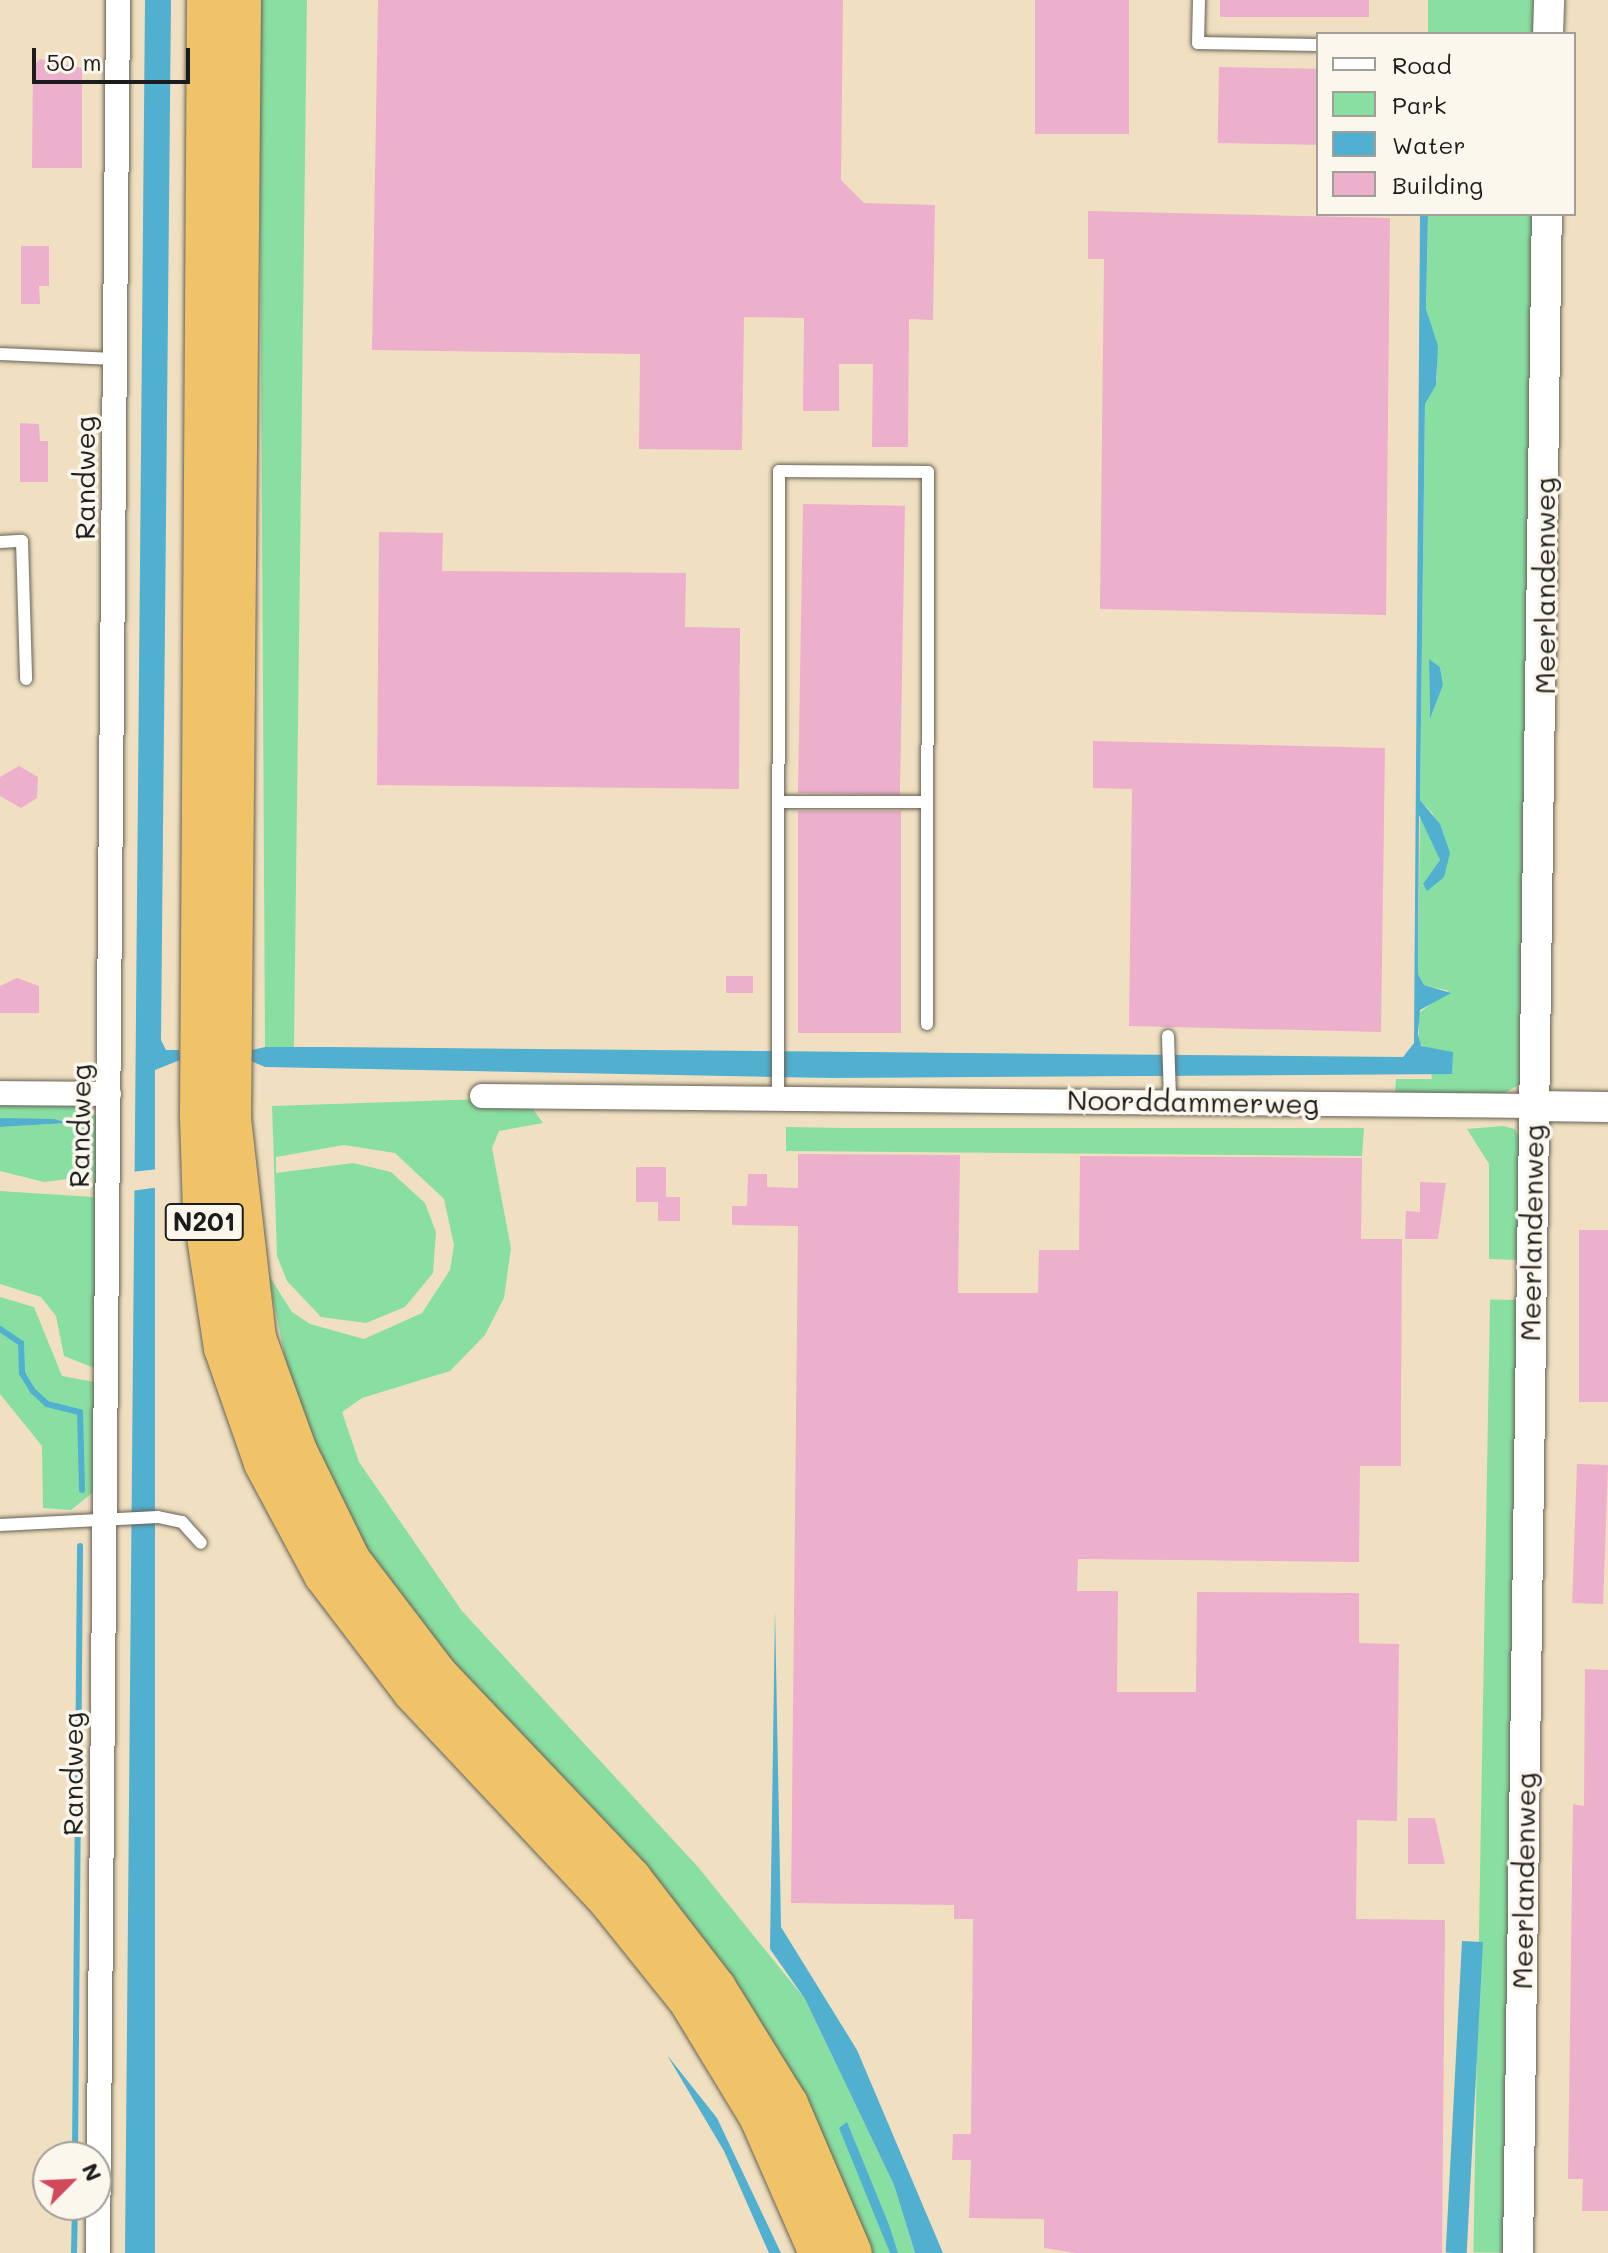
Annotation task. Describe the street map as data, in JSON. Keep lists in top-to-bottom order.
{
  "streets": {
    "highway": ["N201"],
    "street": ["Randweg", "Meerlandenweg", "Noorddammerweg"]
  },
  "crossings": [
    ["Meerlandenweg", "Noorddammerweg"]
  ],
  "legend": [
    "Road",
    "Park",
    "Water",
    "Building"
  ],
  "scale_bar": "50 m",
  "north": "top right"
}
